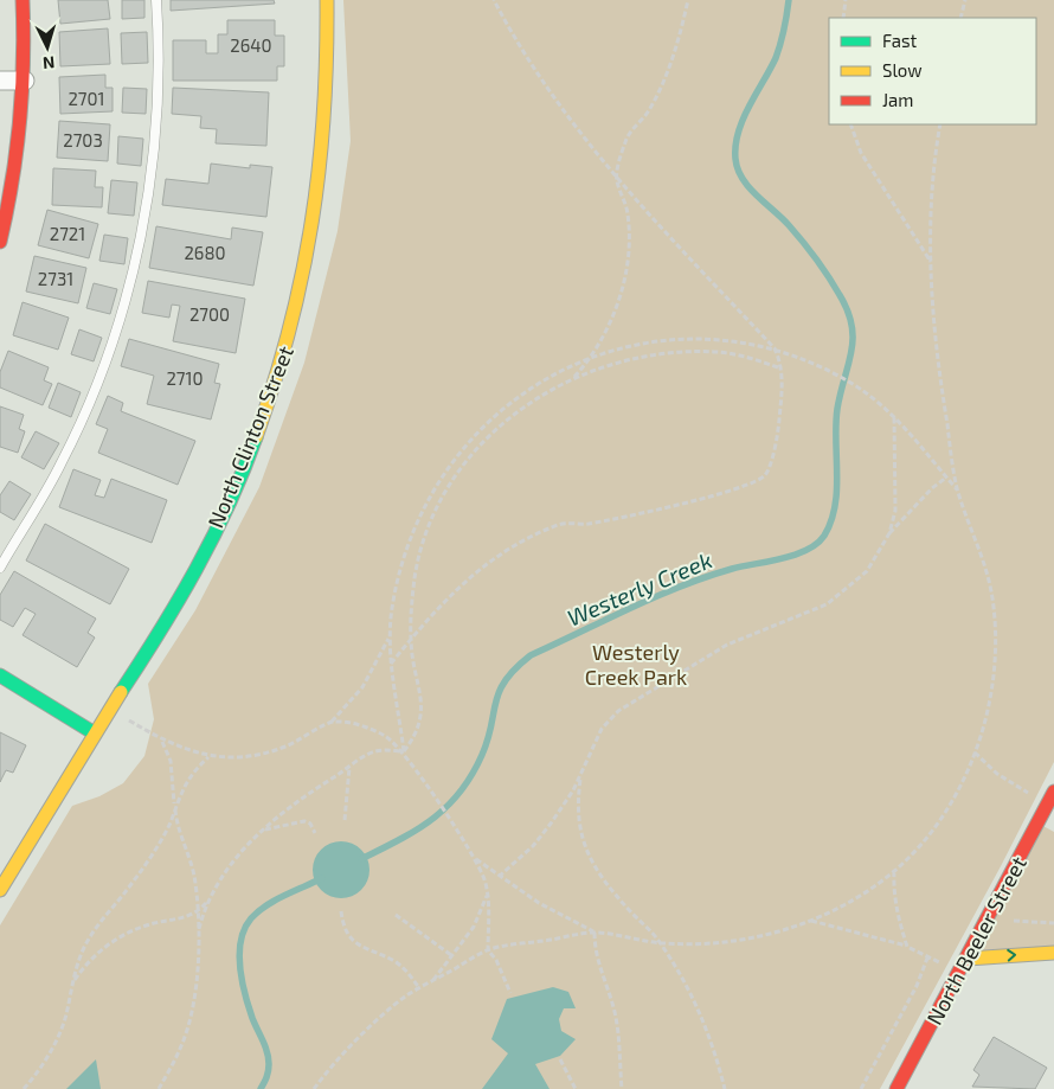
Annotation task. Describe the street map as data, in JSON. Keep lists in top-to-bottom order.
{
  "streets": {
    "street": ["North Clinton Street", "North Beeler Street"]
  },
  "water": ["Westerly Creek"],
  "parks": ["Westerly Creek Park"],
  "house_numbers": [
    "2640",
    "2701",
    "2703",
    "2721",
    "2680",
    "2731",
    "2700",
    "2710"
  ],
  "legend": ["Fast", "Slow", "Jam"],
  "north": "bottom"
}
